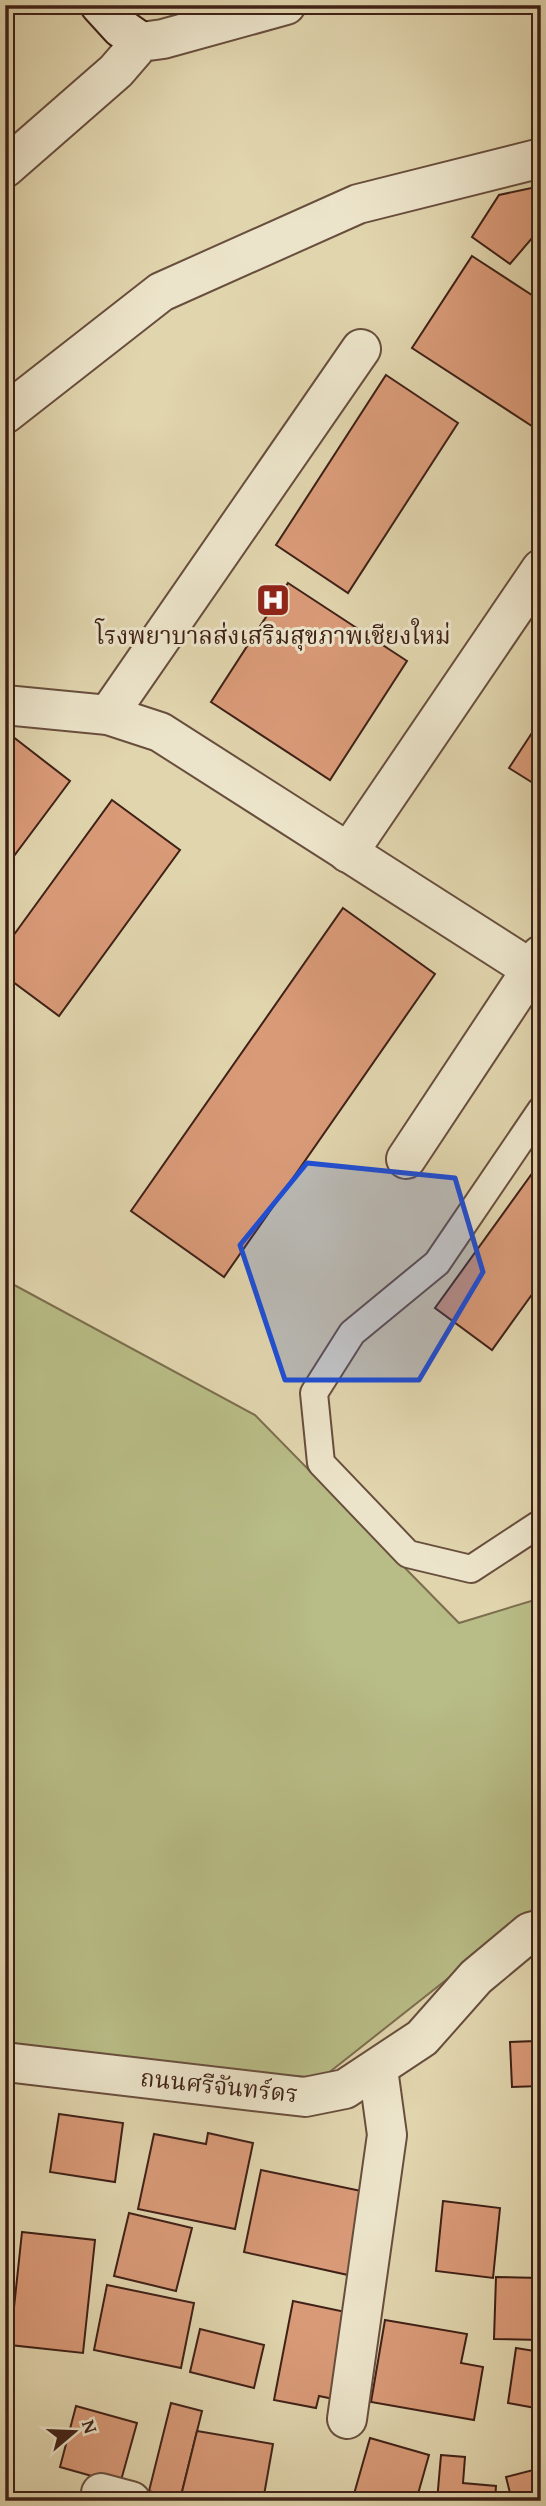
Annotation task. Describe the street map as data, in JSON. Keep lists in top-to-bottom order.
{
  "streets": {
    "street": ["ถนนศรีจันทร์ดร"]
  },
  "places": {
    "hospital": ["โรงพยาบาลส่งเสริมสุขภาพเชียงใหม่"]
  },
  "north": "right"
}
